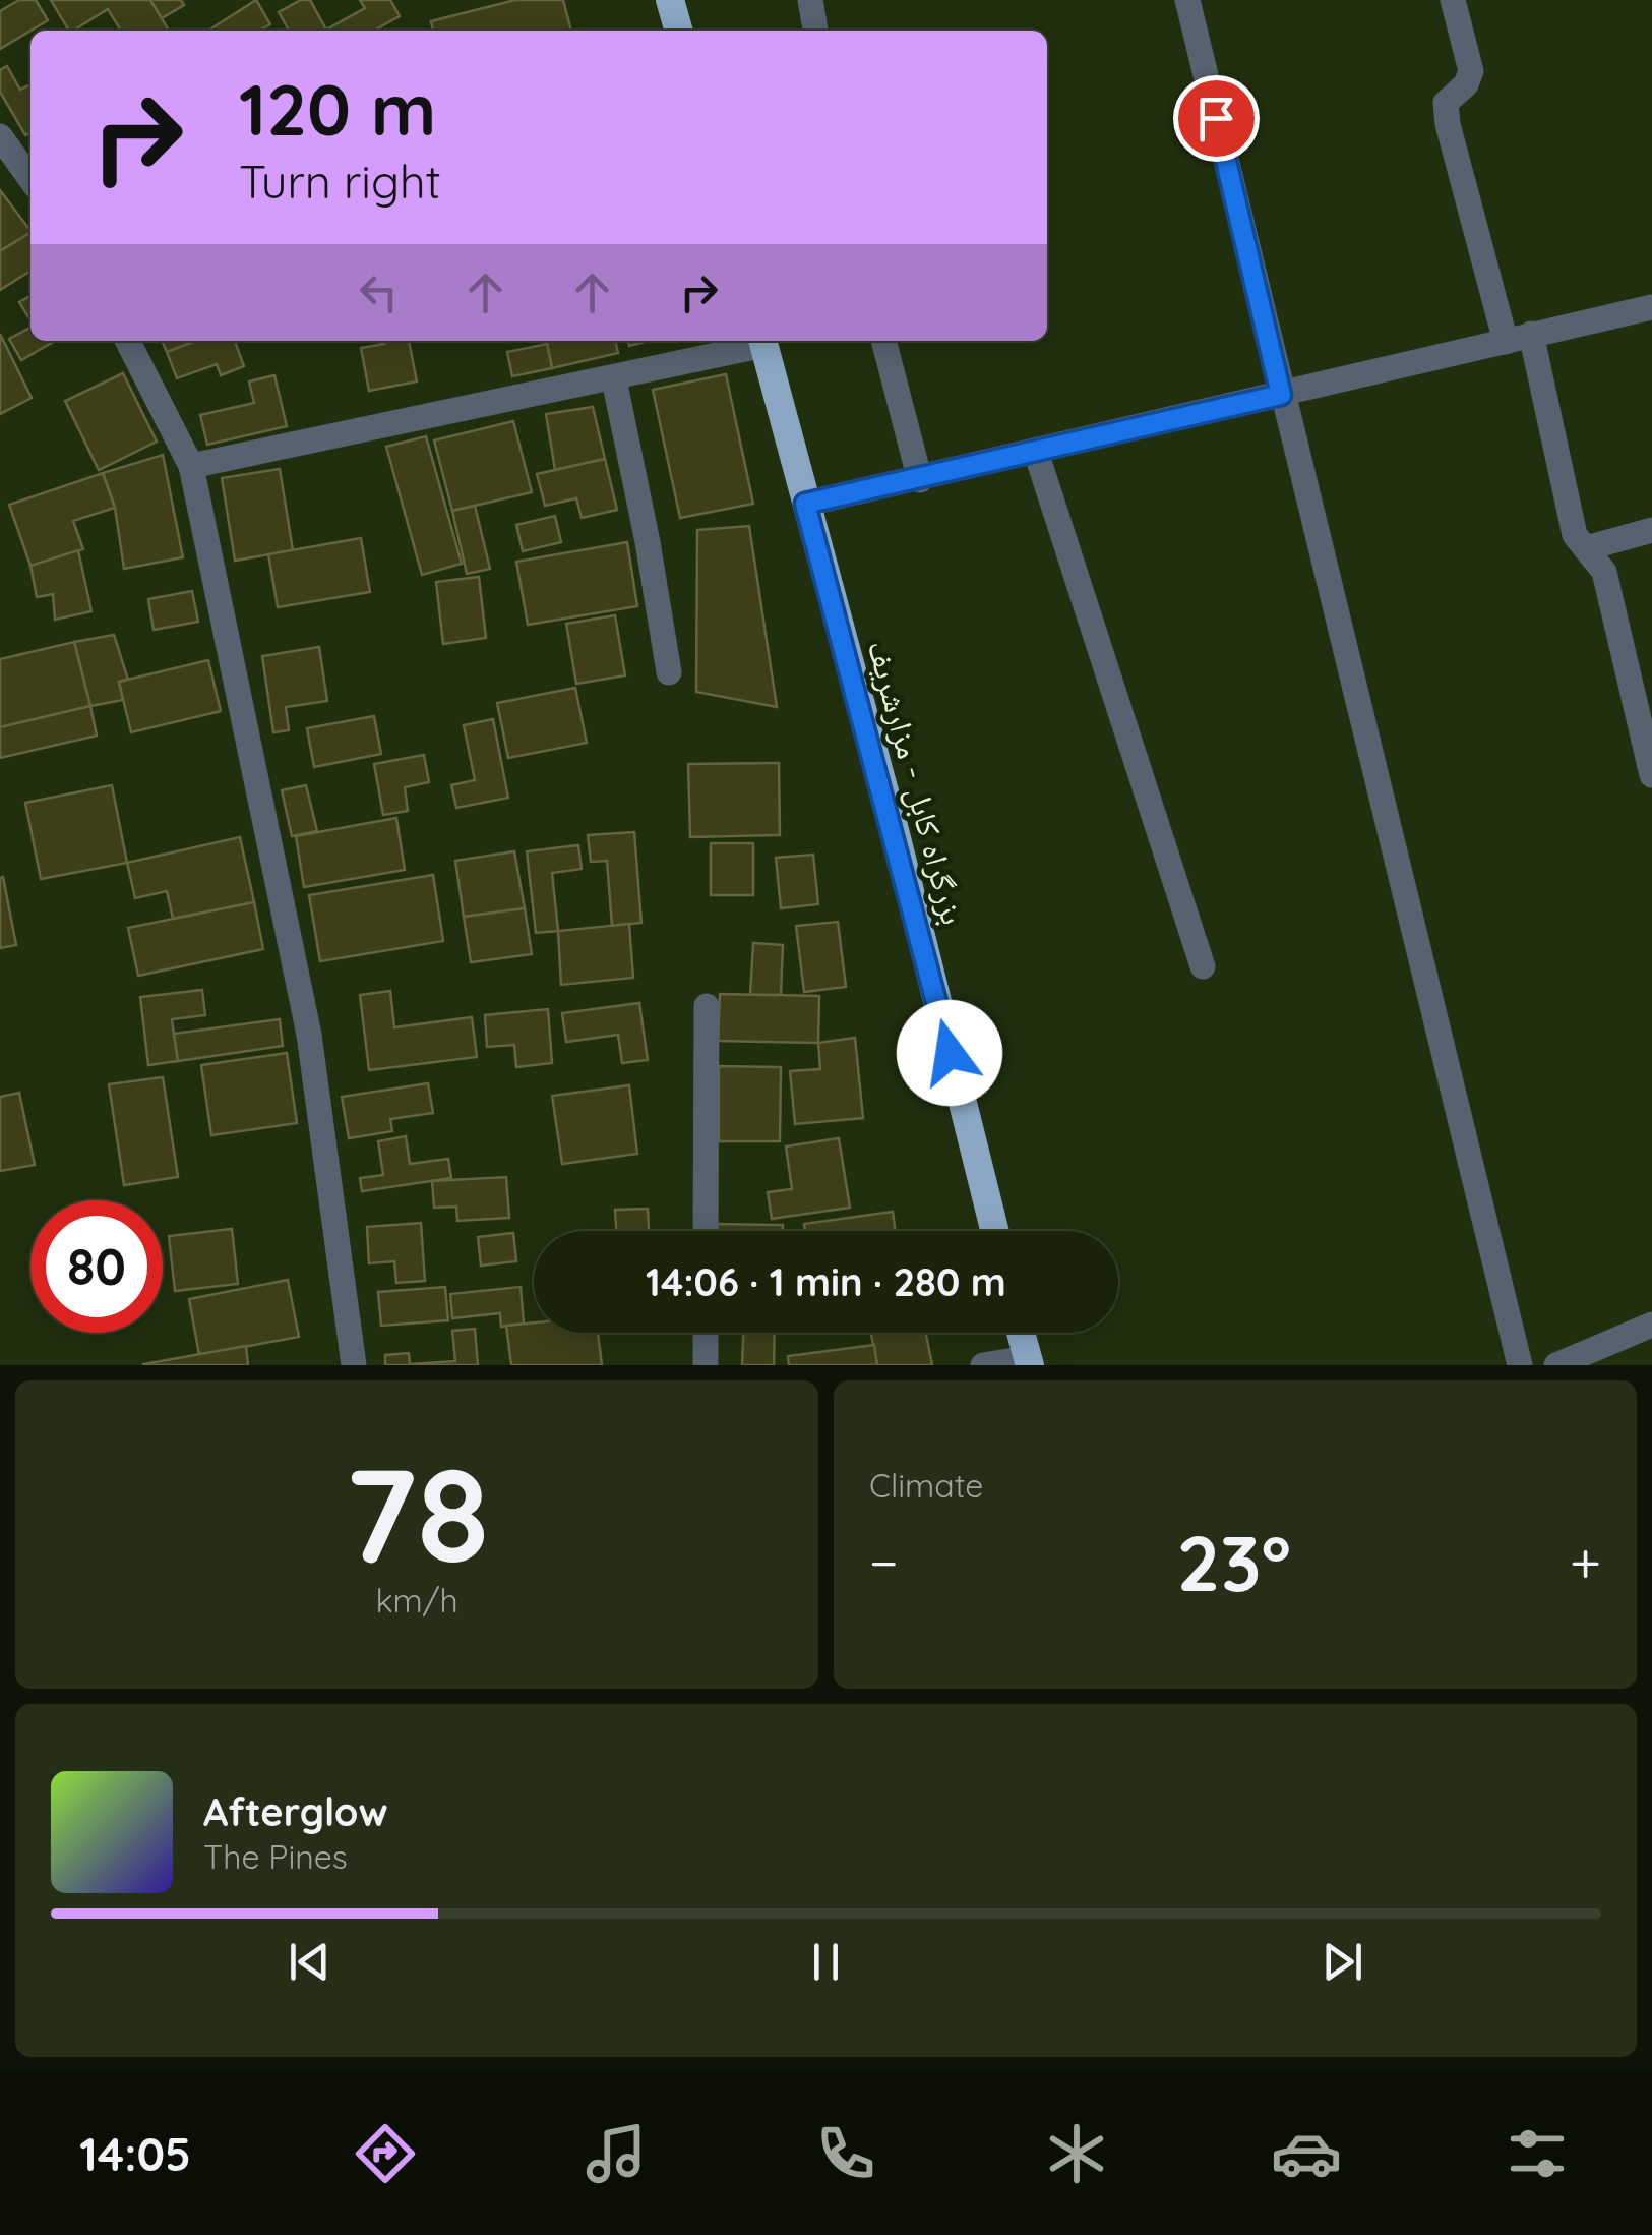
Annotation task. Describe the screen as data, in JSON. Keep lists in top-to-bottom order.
{
  "streets": {
    "highway": ["بزرگراه کابل - مزارشریف"]
  },
  "page": {
    "turn": ["120 m", "Turn right"],
    "limit": "80",
    "trip": "14:06 · 1 min · 280 m",
    "tile": [
      ["78", "km/h"],
      "Climate"
    ],
    "heat": ["−", "23°", "+"],
    "song": ["Afterglow", "The Pines"],
    "tabs": "14:05"
  }
}
